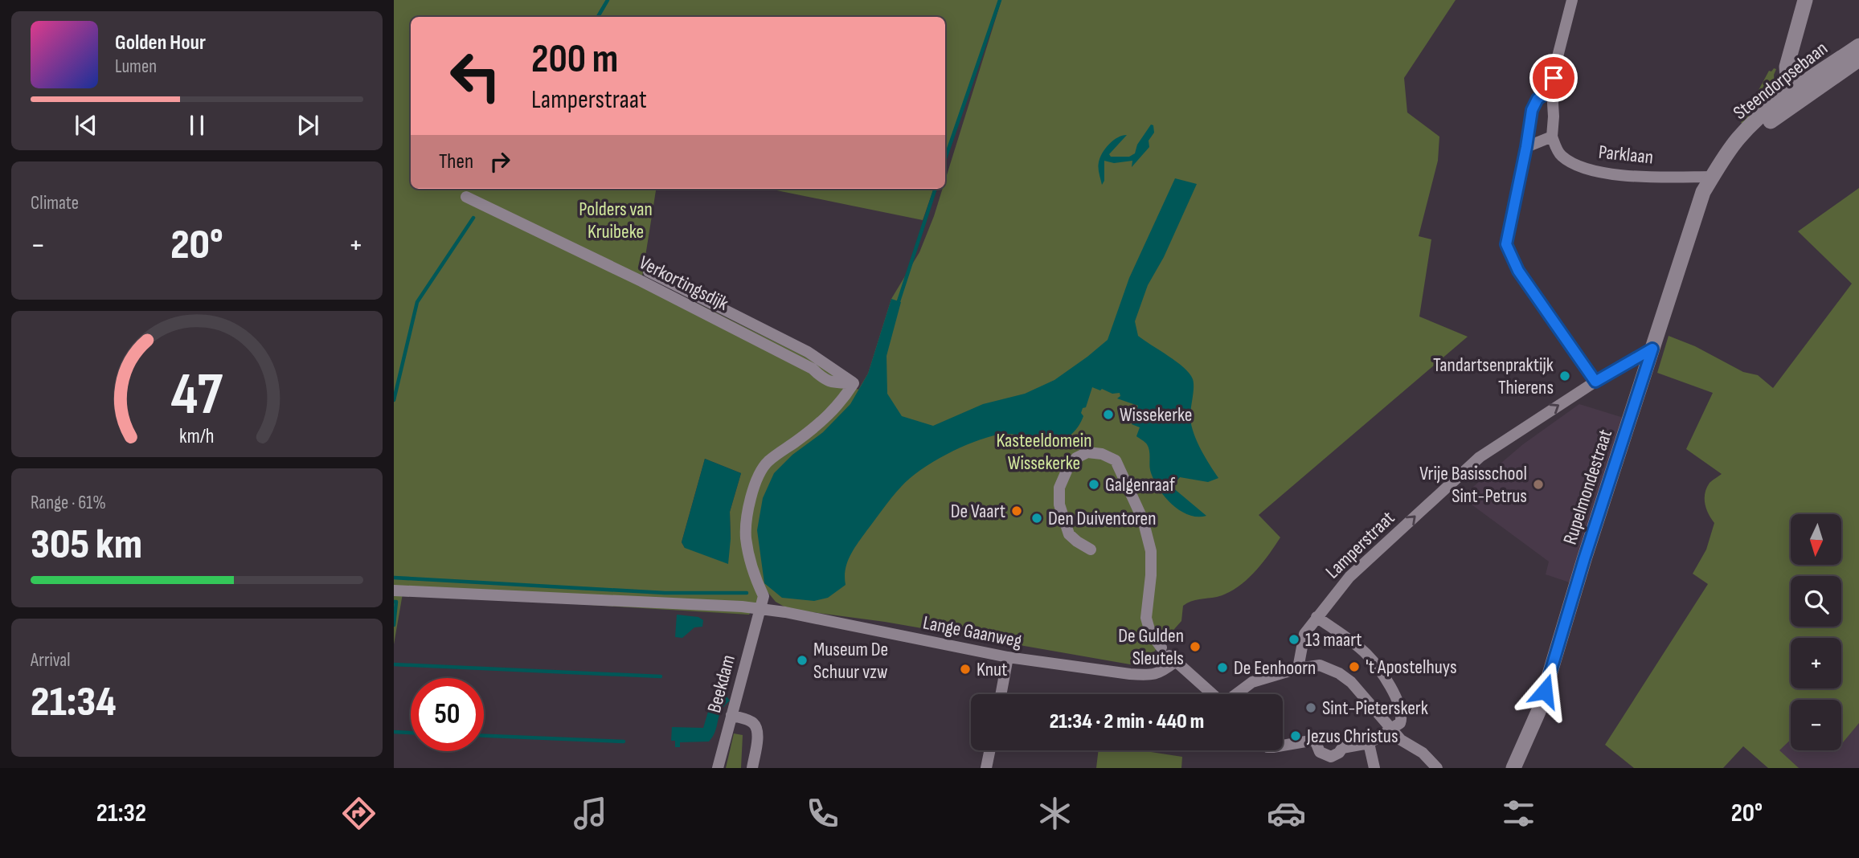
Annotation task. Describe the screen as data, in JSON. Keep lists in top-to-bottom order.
{
  "streets": {
    "main road": ["Steendorpsebaan", "Rupelmondestraat"],
    "street": [
      "Parklaan",
      "Verkortingsdijk",
      "Lamperstraat",
      "Lange Gaanweg",
      "Beekdam"
    ]
  },
  "crossings": [
    ["Steendorpsebaan", "Parklaan"],
    ["Steendorpsebaan", "Rupelmondestraat"],
    ["Rupelmondestraat", "Lamperstraat"],
    ["Lange Gaanweg", "Beekdam"]
  ],
  "one_way": ["Lamperstraat"],
  "parks": ["Polders van Kruibeke", "Kasteeldomein Wissekerke"],
  "places": [
    "Tandartsenpraktijk Thierens",
    "Wissekerke",
    "Galgenraaf",
    "Vrije Basisschool Sint-Petrus",
    "De Vaart",
    "Den Duiventoren",
    "13 maart",
    "De Gulden Sleutels",
    "Museum De Schuur vzw",
    "'t Apostelhuys",
    "De Eenhoorn",
    "Knut",
    "Sint-Pieterskerk",
    "Jezus Christus"
  ],
  "north": "bottom",
  "page": {
    "turn": ["200 m", "Lamperstraat"],
    "song": ["Golden Hour", "Lumen"],
    "then": "Then",
    "tile": [
      "Climate",
      ["Range · 61%", "305 km"],
      ["Arrival", "21:34"]
    ],
    "heat": ["−", "20°", "+"],
    "map_buttons": ["+", "−"],
    "limit": "50",
    "trip": "21:34 · 2 min · 440 m",
    "tabs": ["21:32", "20°"],
    "gauge": ["47", "km/h"]
  }
}
